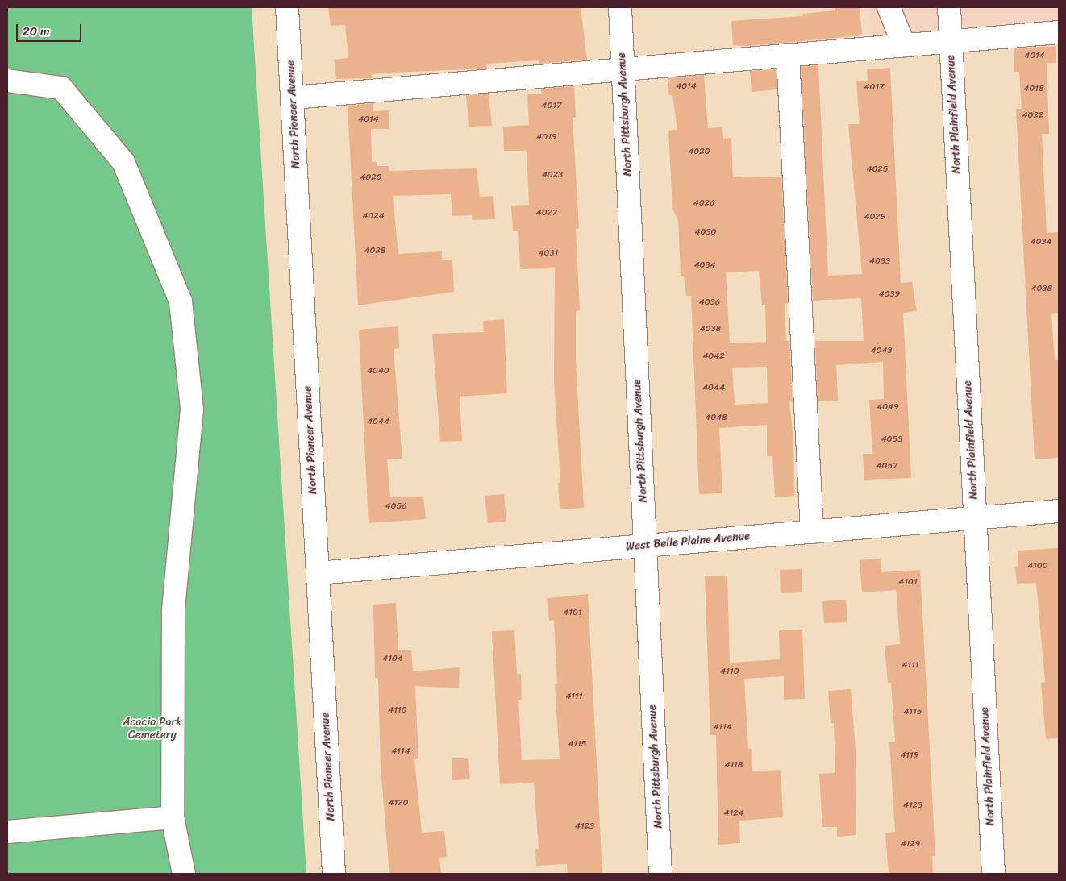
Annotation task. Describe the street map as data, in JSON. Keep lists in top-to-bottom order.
{
  "streets": {
    "street": [
      "North Pioneer Avenue",
      "North Pittsburgh Avenue",
      "North Plainfield Avenue",
      "West Belle Plaine Avenue"
    ]
  },
  "crossings": [
    ["North Pioneer Avenue", "West Belle Plaine Avenue"],
    ["North Pittsburgh Avenue", "West Belle Plaine Avenue"],
    ["North Plainfield Avenue", "West Belle Plaine Avenue"]
  ],
  "parks": ["Acacia Park Cemetery"],
  "house_numbers": [
    "4014",
    "4014",
    "4017",
    "4018",
    "4017",
    "4022",
    "4014",
    "4019",
    "4020",
    "4025",
    "4023",
    "4020",
    "4026",
    "4027",
    "4024",
    "4029",
    "4030",
    "4034",
    "4028",
    "4031",
    "4033",
    "4034",
    "4038",
    "4039",
    "4036",
    "4038",
    "4043",
    "4042",
    "4040",
    "4044",
    "4049",
    "4048",
    "4044",
    "4053",
    "4057",
    "4056",
    "4100",
    "4101",
    "4101",
    "4104",
    "4111",
    "4110",
    "4111",
    "4110",
    "4115",
    "4114",
    "4115",
    "4114",
    "4119",
    "4118",
    "4120",
    "4123",
    "4124",
    "4123",
    "4129"
  ],
  "scale_bar": "20 m"
}
